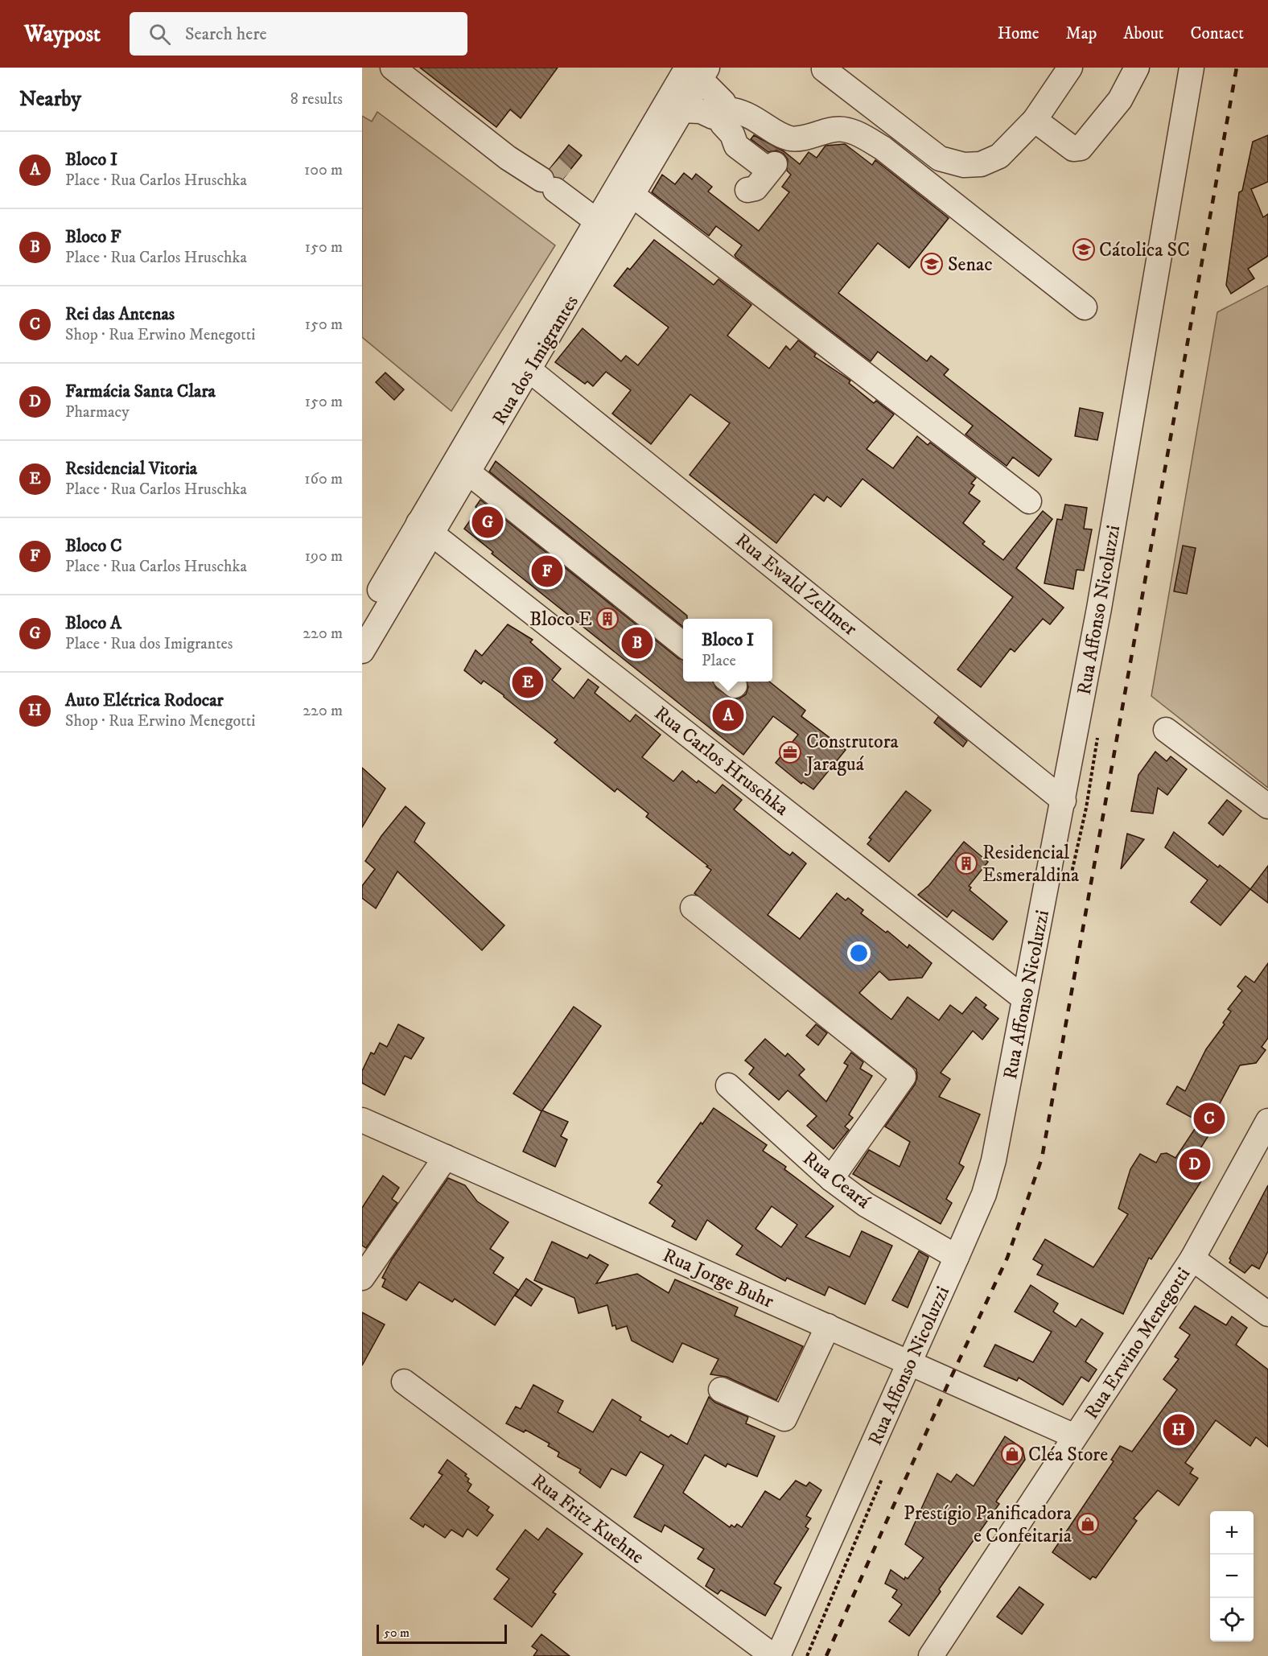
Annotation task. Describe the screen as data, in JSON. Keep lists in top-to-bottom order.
{
  "streets": {
    "street": [
      "Rua dos Imigrantes",
      "Rua Ewald Zellmer",
      "Rua Affonso Nicoluzzi",
      "Rua Carlos Hruschka",
      "Rua Ceará",
      "Rua Jorge Buhr",
      "Rua Erwino Menegotti",
      "Rua Fritz Kuehne"
    ]
  },
  "crossings": [
    ["Rua dos Imigrantes", "Rua Ewald Zellmer"],
    ["Rua dos Imigrantes", "Rua Carlos Hruschka"],
    ["Rua Ewald Zellmer", "Rua Affonso Nicoluzzi"],
    ["Rua Affonso Nicoluzzi", "Rua Carlos Hruschka"],
    ["Rua Affonso Nicoluzzi", "Rua Ceará"],
    ["Rua Affonso Nicoluzzi", "Rua Jorge Buhr"],
    ["Rua Jorge Buhr", "Rua Erwino Menegotti"]
  ],
  "places": {
    "school or university": ["Cátolica SC", "Senac"],
    "building": ["Bloco E", "Residencial Esmeraldina"],
    "office": ["Construtora Jaraguá"],
    "shop": ["Cléa Store", "Prestígio Panificadora e Confeitaria"]
  },
  "scale_bar": "50 m",
  "page": {
    "header": "Waypost",
    "search": "Search here",
    "nav": [
      "Home",
      "Map",
      "About",
      "Contact"
    ],
    "heading": ["Nearby", "8 results"],
    "list": [
      {
        "mark": "A",
        "name": "Bloco I",
        "note": "Place · Rua Carlos Hruschka",
        "value": "100 m"
      },
      {
        "mark": "B",
        "name": "Bloco F",
        "note": "Place · Rua Carlos Hruschka",
        "value": "150 m"
      },
      {
        "mark": "C",
        "name": "Rei das Antenas",
        "note": "Shop · Rua Erwino Menegotti",
        "value": "150 m"
      },
      {
        "mark": "D",
        "name": "Farmácia Santa Clara",
        "note": "Pharmacy",
        "value": "150 m"
      },
      {
        "mark": "E",
        "name": "Residencial Vitoria",
        "note": "Place · Rua Carlos Hruschka",
        "value": "160 m"
      },
      {
        "mark": "F",
        "name": "Bloco C",
        "note": "Place · Rua Carlos Hruschka",
        "value": "190 m"
      },
      {
        "mark": "G",
        "name": "Bloco A",
        "note": "Place · Rua dos Imigrantes",
        "value": "220 m"
      },
      {
        "mark": "H",
        "name": "Auto Elétrica Rodocar",
        "note": "Shop · Rua Erwino Menegotti",
        "value": "220 m"
      }
    ],
    "pins": [
      "G",
      "F",
      "B",
      "E",
      "A",
      "C",
      "D",
      "H"
    ],
    "popup": ["Bloco I", "Place"],
    "map_buttons": ["+", "−"],
    "scale": "50 m"
  }
}
